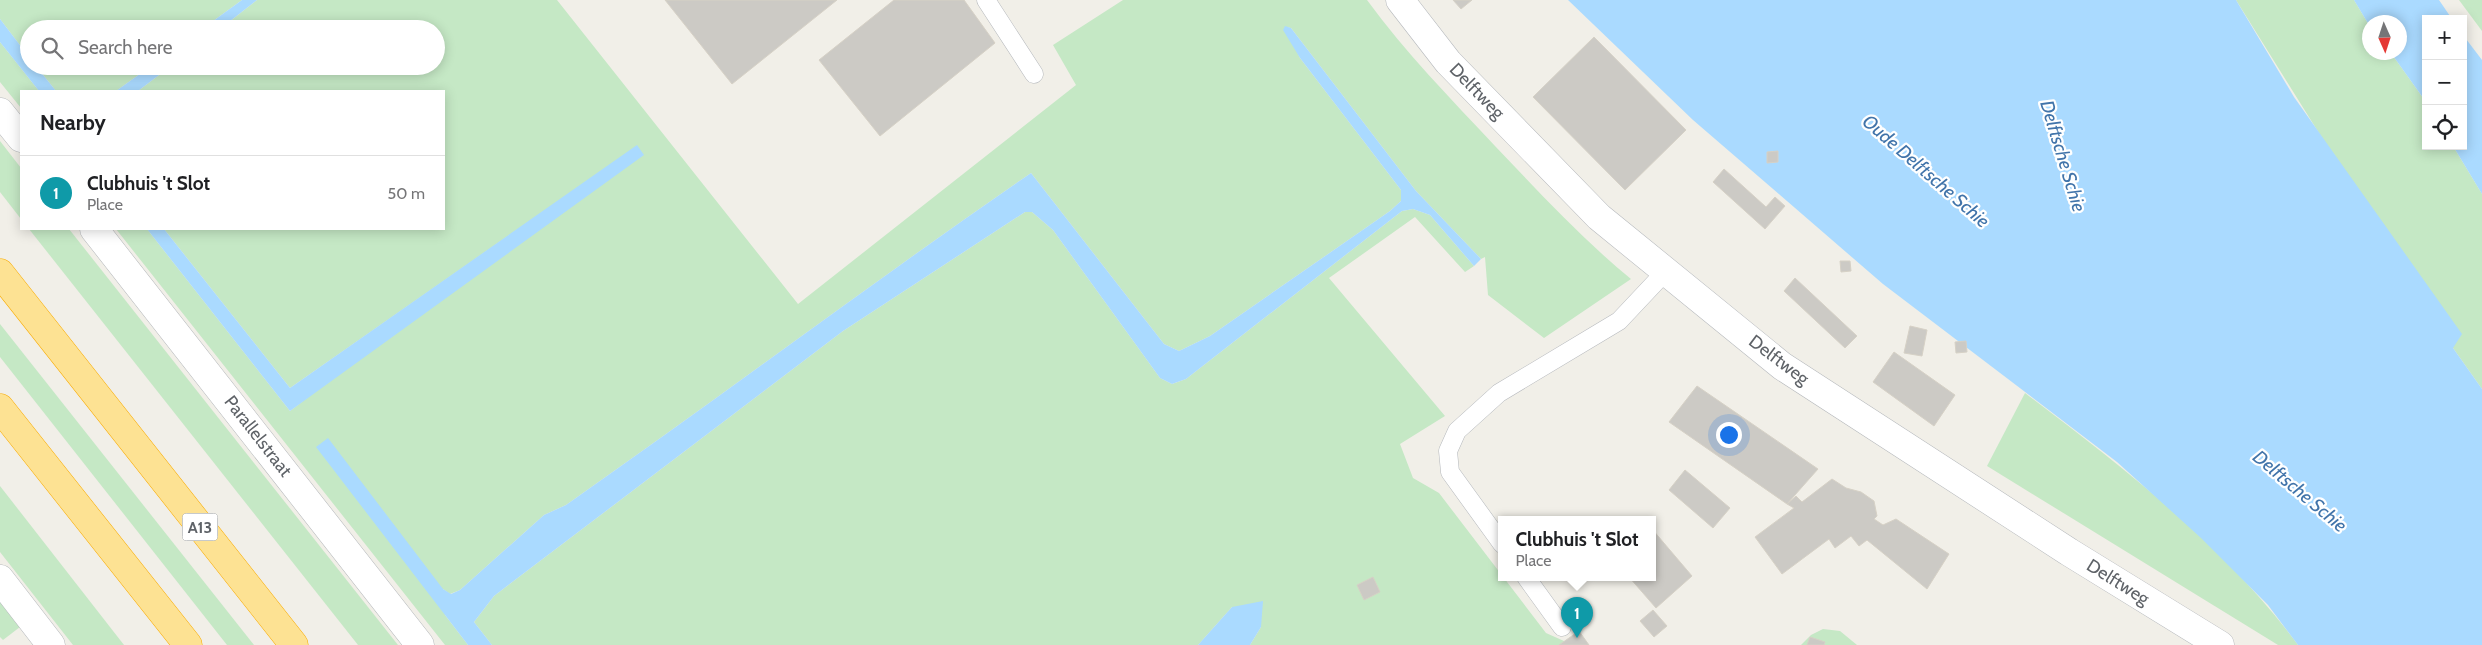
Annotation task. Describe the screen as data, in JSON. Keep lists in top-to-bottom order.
{
  "streets": {
    "highway": ["A13"],
    "street": ["Delftweg", "Parallelstraat"]
  },
  "water": ["Delftsche Schie", "Oude Delftsche Schie"],
  "north": "bottom",
  "page": {
    "map_buttons": ["+", "−"],
    "search": "Search here",
    "heading": "Nearby",
    "list": [
      {
        "mark": "1",
        "name": "Clubhuis 't Slot",
        "note": "Place",
        "value": "50 m"
      }
    ],
    "popup": ["Clubhuis 't Slot", "Place"],
    "pins": "1"
  }
}
